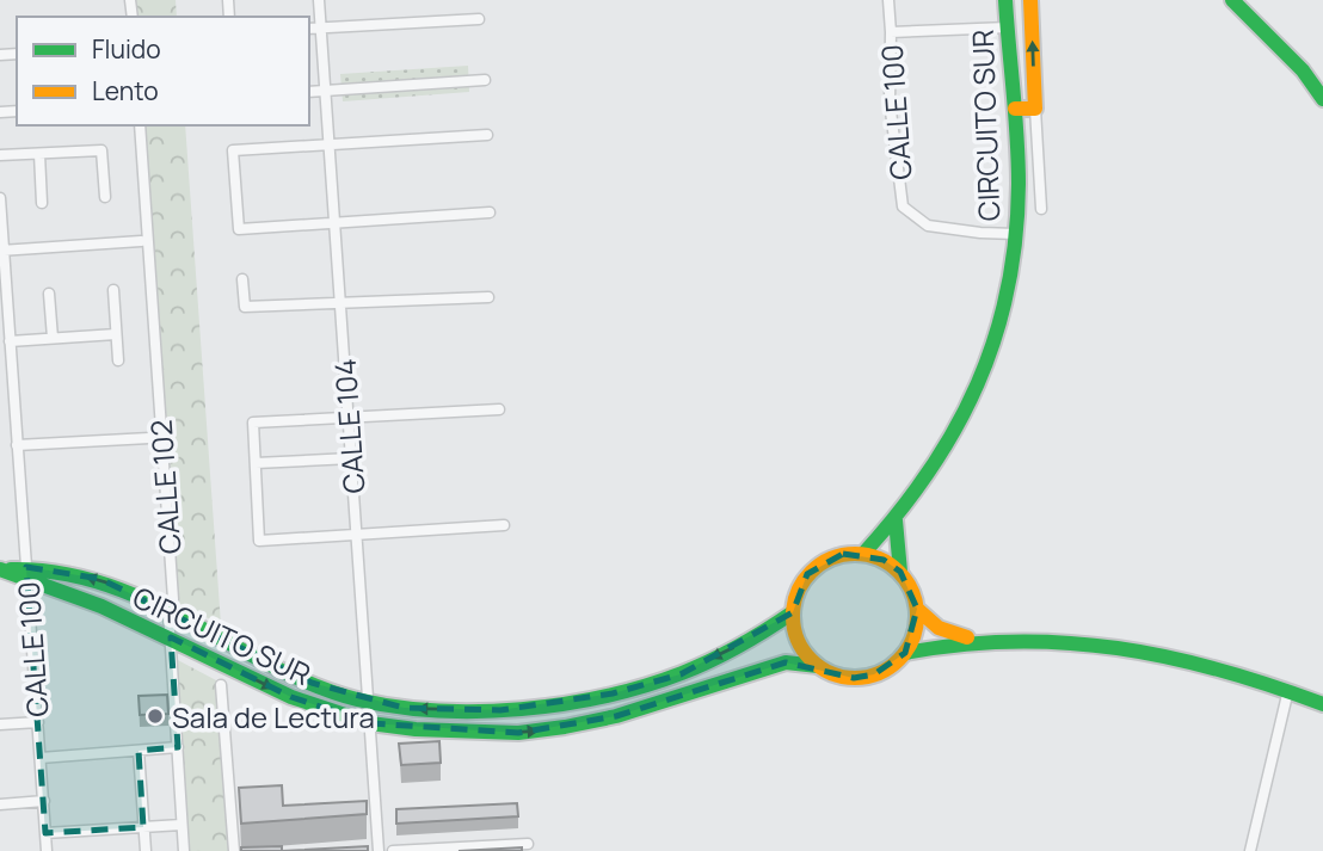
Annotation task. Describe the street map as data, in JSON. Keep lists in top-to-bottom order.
{
  "streets": {
    "street": [
      "CALLE 100",
      "CIRCUITO SUR",
      "CALLE 104",
      "CALLE 102"
    ]
  },
  "crossings": [
    ["CALLE 100", "CIRCUITO SUR"],
    ["CIRCUITO SUR", "CALLE 104"],
    ["CIRCUITO SUR", "CALLE 102"]
  ],
  "places": ["Sala de Lectura"],
  "legend": ["Fluido", "Lento"]
}
